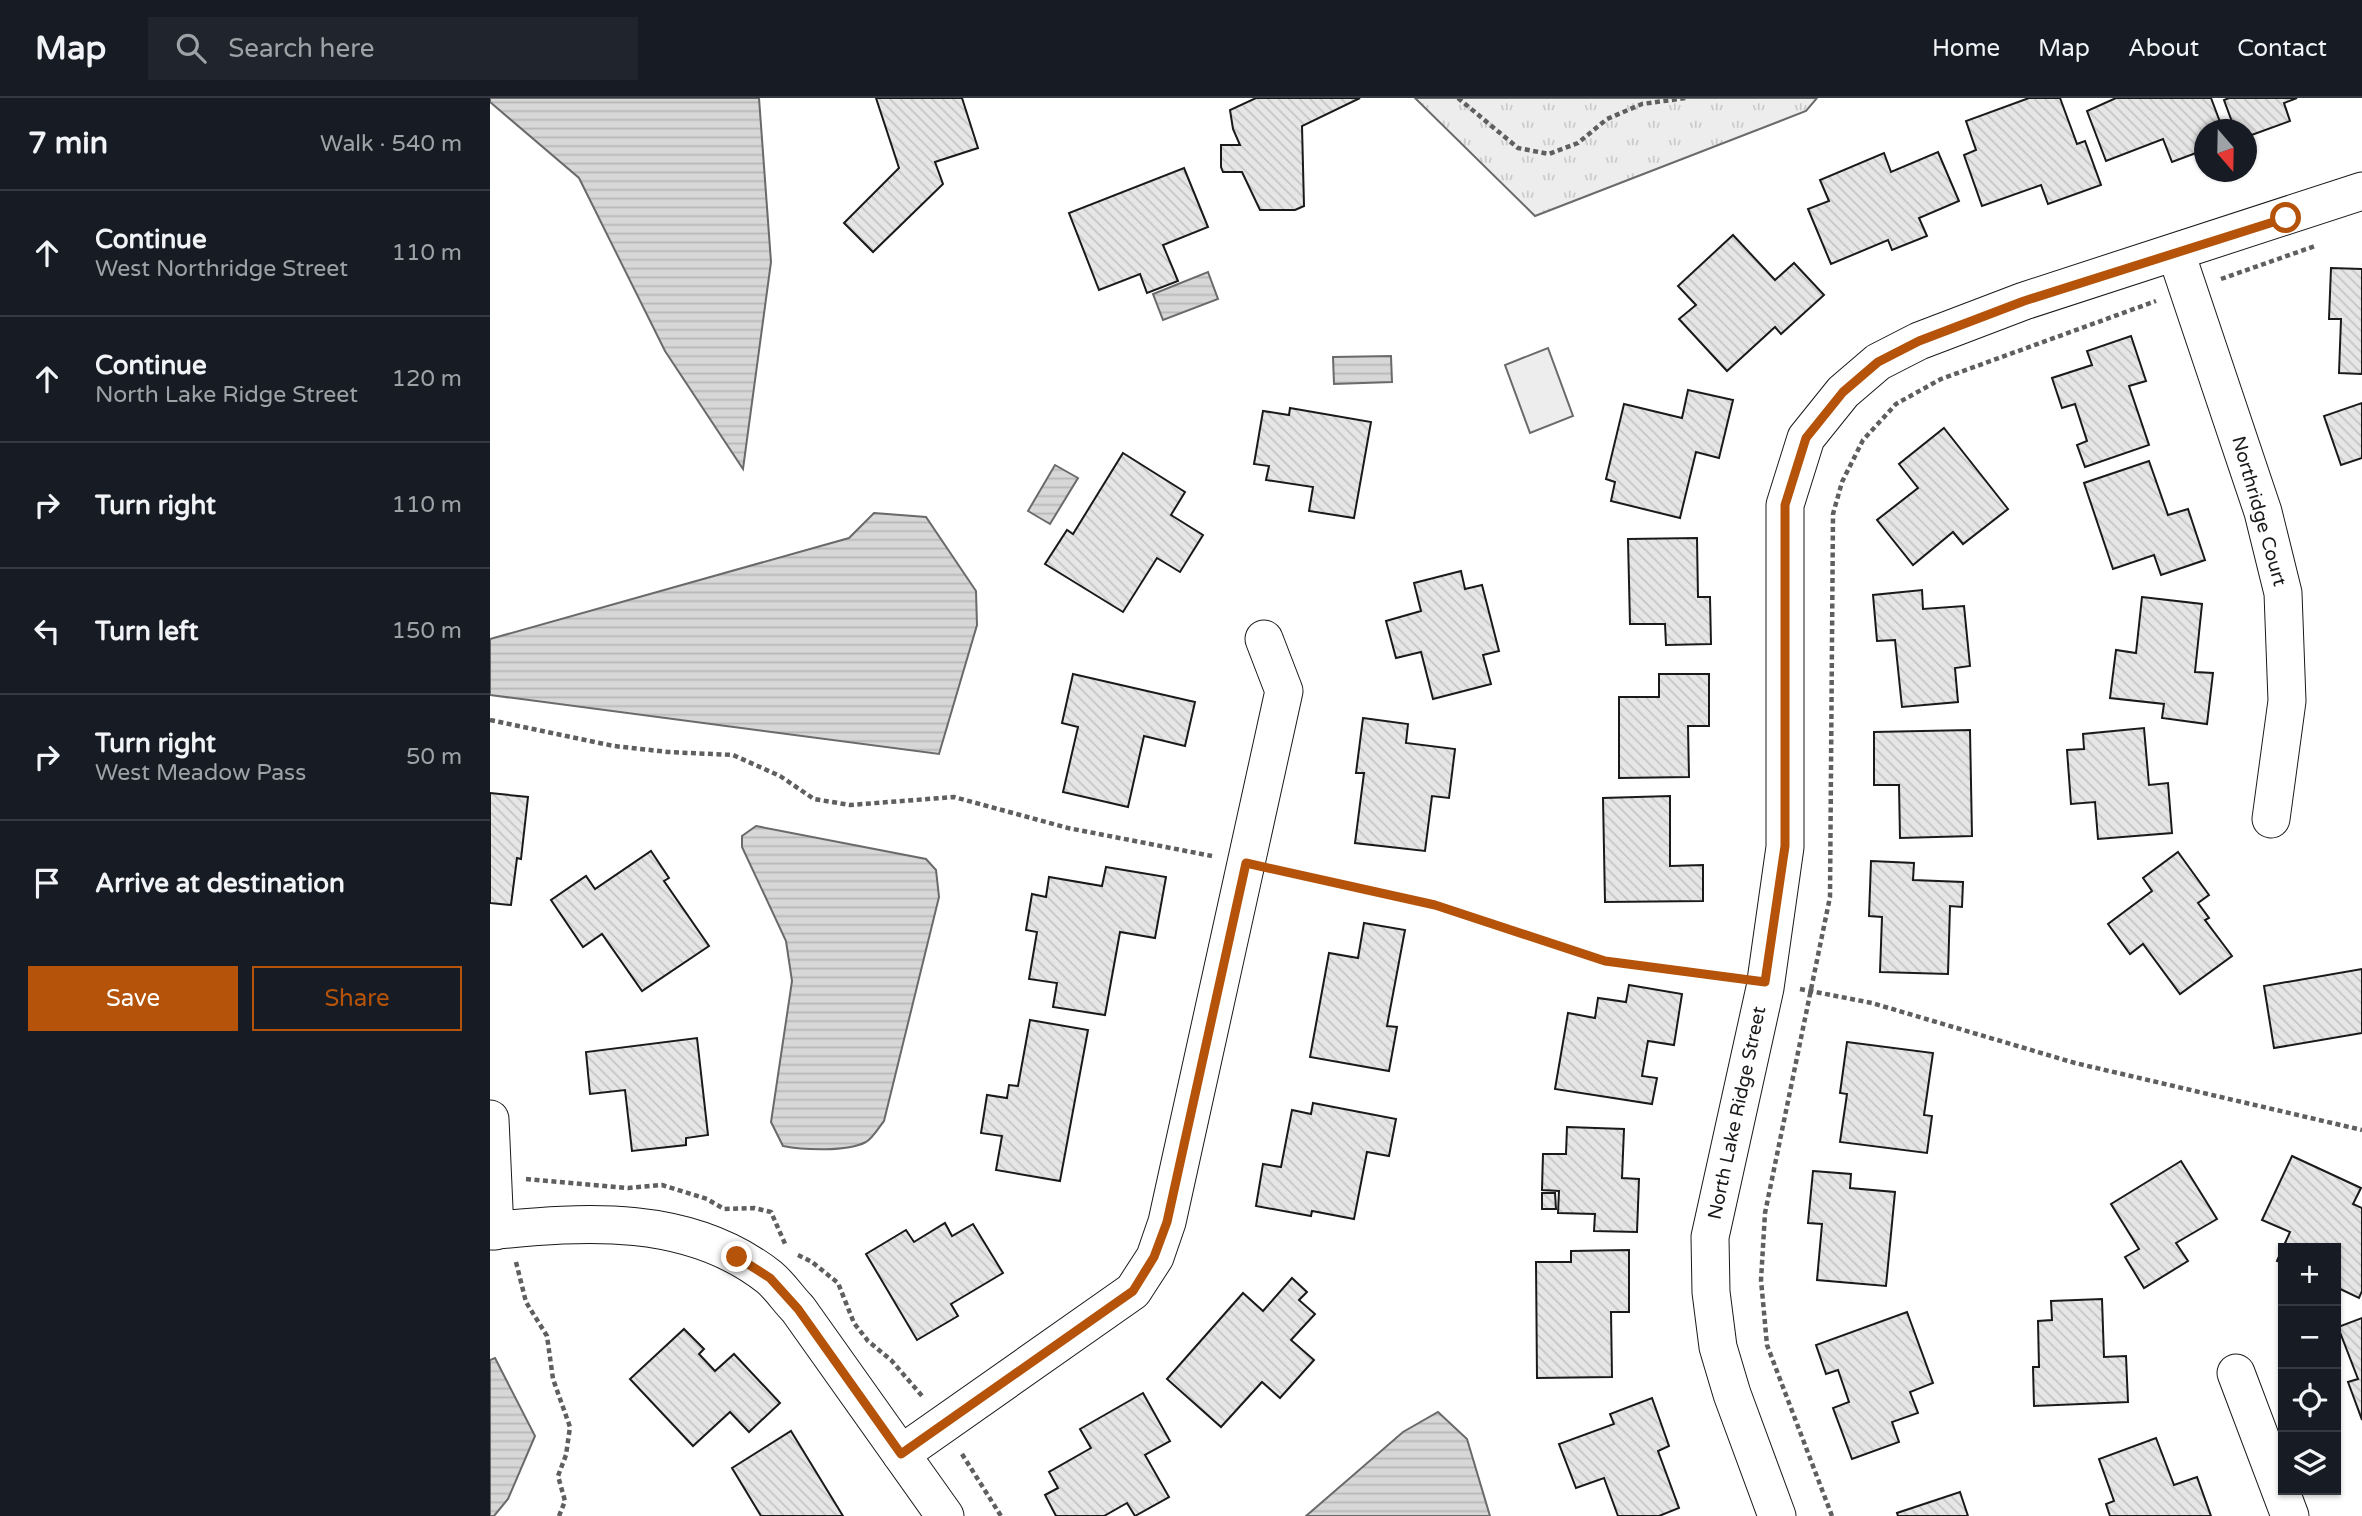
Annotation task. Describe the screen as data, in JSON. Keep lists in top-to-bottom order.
{
  "streets": {
    "street": ["Northridge Court", "North Lake Ridge Street"]
  },
  "crossings": [
    ["Northridge Court", "North Lake Ridge Street"]
  ],
  "north": "bottom",
  "page": {
    "header": "Map",
    "search": "Search here",
    "nav": [
      "Home",
      "Map",
      "About",
      "Contact"
    ],
    "heading": ["7 min", "Walk · 540 m"],
    "list": [
      ["Continue", "West Northridge Street", "110 m"],
      ["Continue", "North Lake Ridge Street", "120 m"],
      ["Turn right", "110 m"],
      ["Turn left", "150 m"],
      ["Turn right", "West Meadow Pass", "50 m"],
      "Arrive at destination"
    ],
    "buttons": ["Save", "Share"],
    "map_buttons": ["+", "−"]
  }
}
